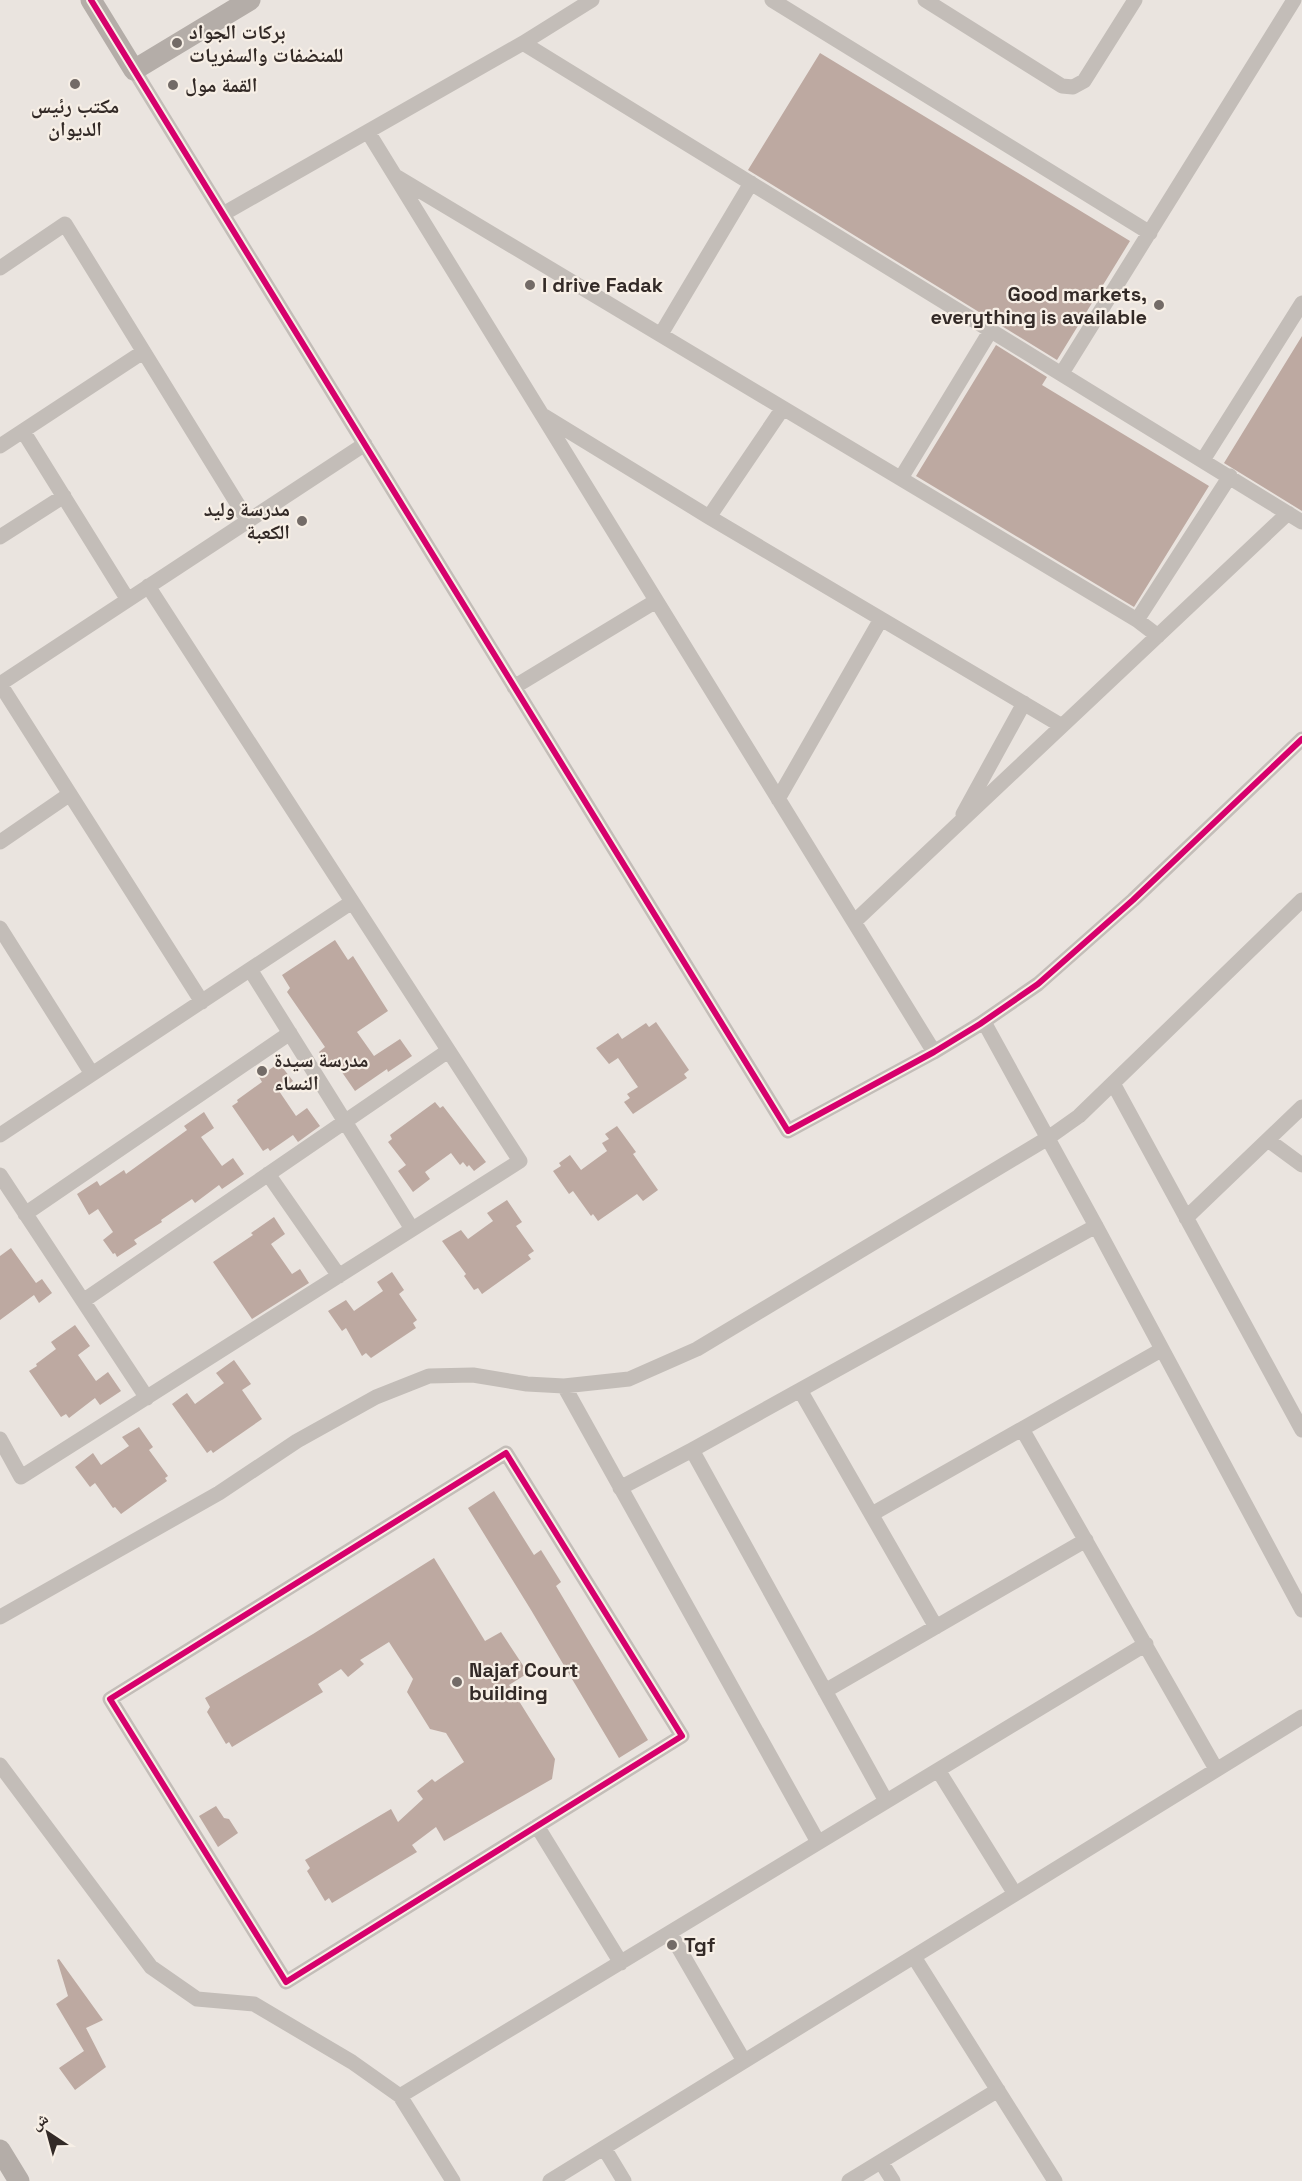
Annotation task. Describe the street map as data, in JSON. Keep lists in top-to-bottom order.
{
  "places": [
    "بركات الجواد للمنضفات والسفريات",
    "مكتب رئيس الديوان",
    "القمة مول",
    "I drive Fadak",
    "Good markets, everything is available",
    "مدرسة وليد الكعبة",
    "مدرسة سيدة النساء",
    "Najaf Court building",
    "Tgf"
  ],
  "north": "top left"
}
